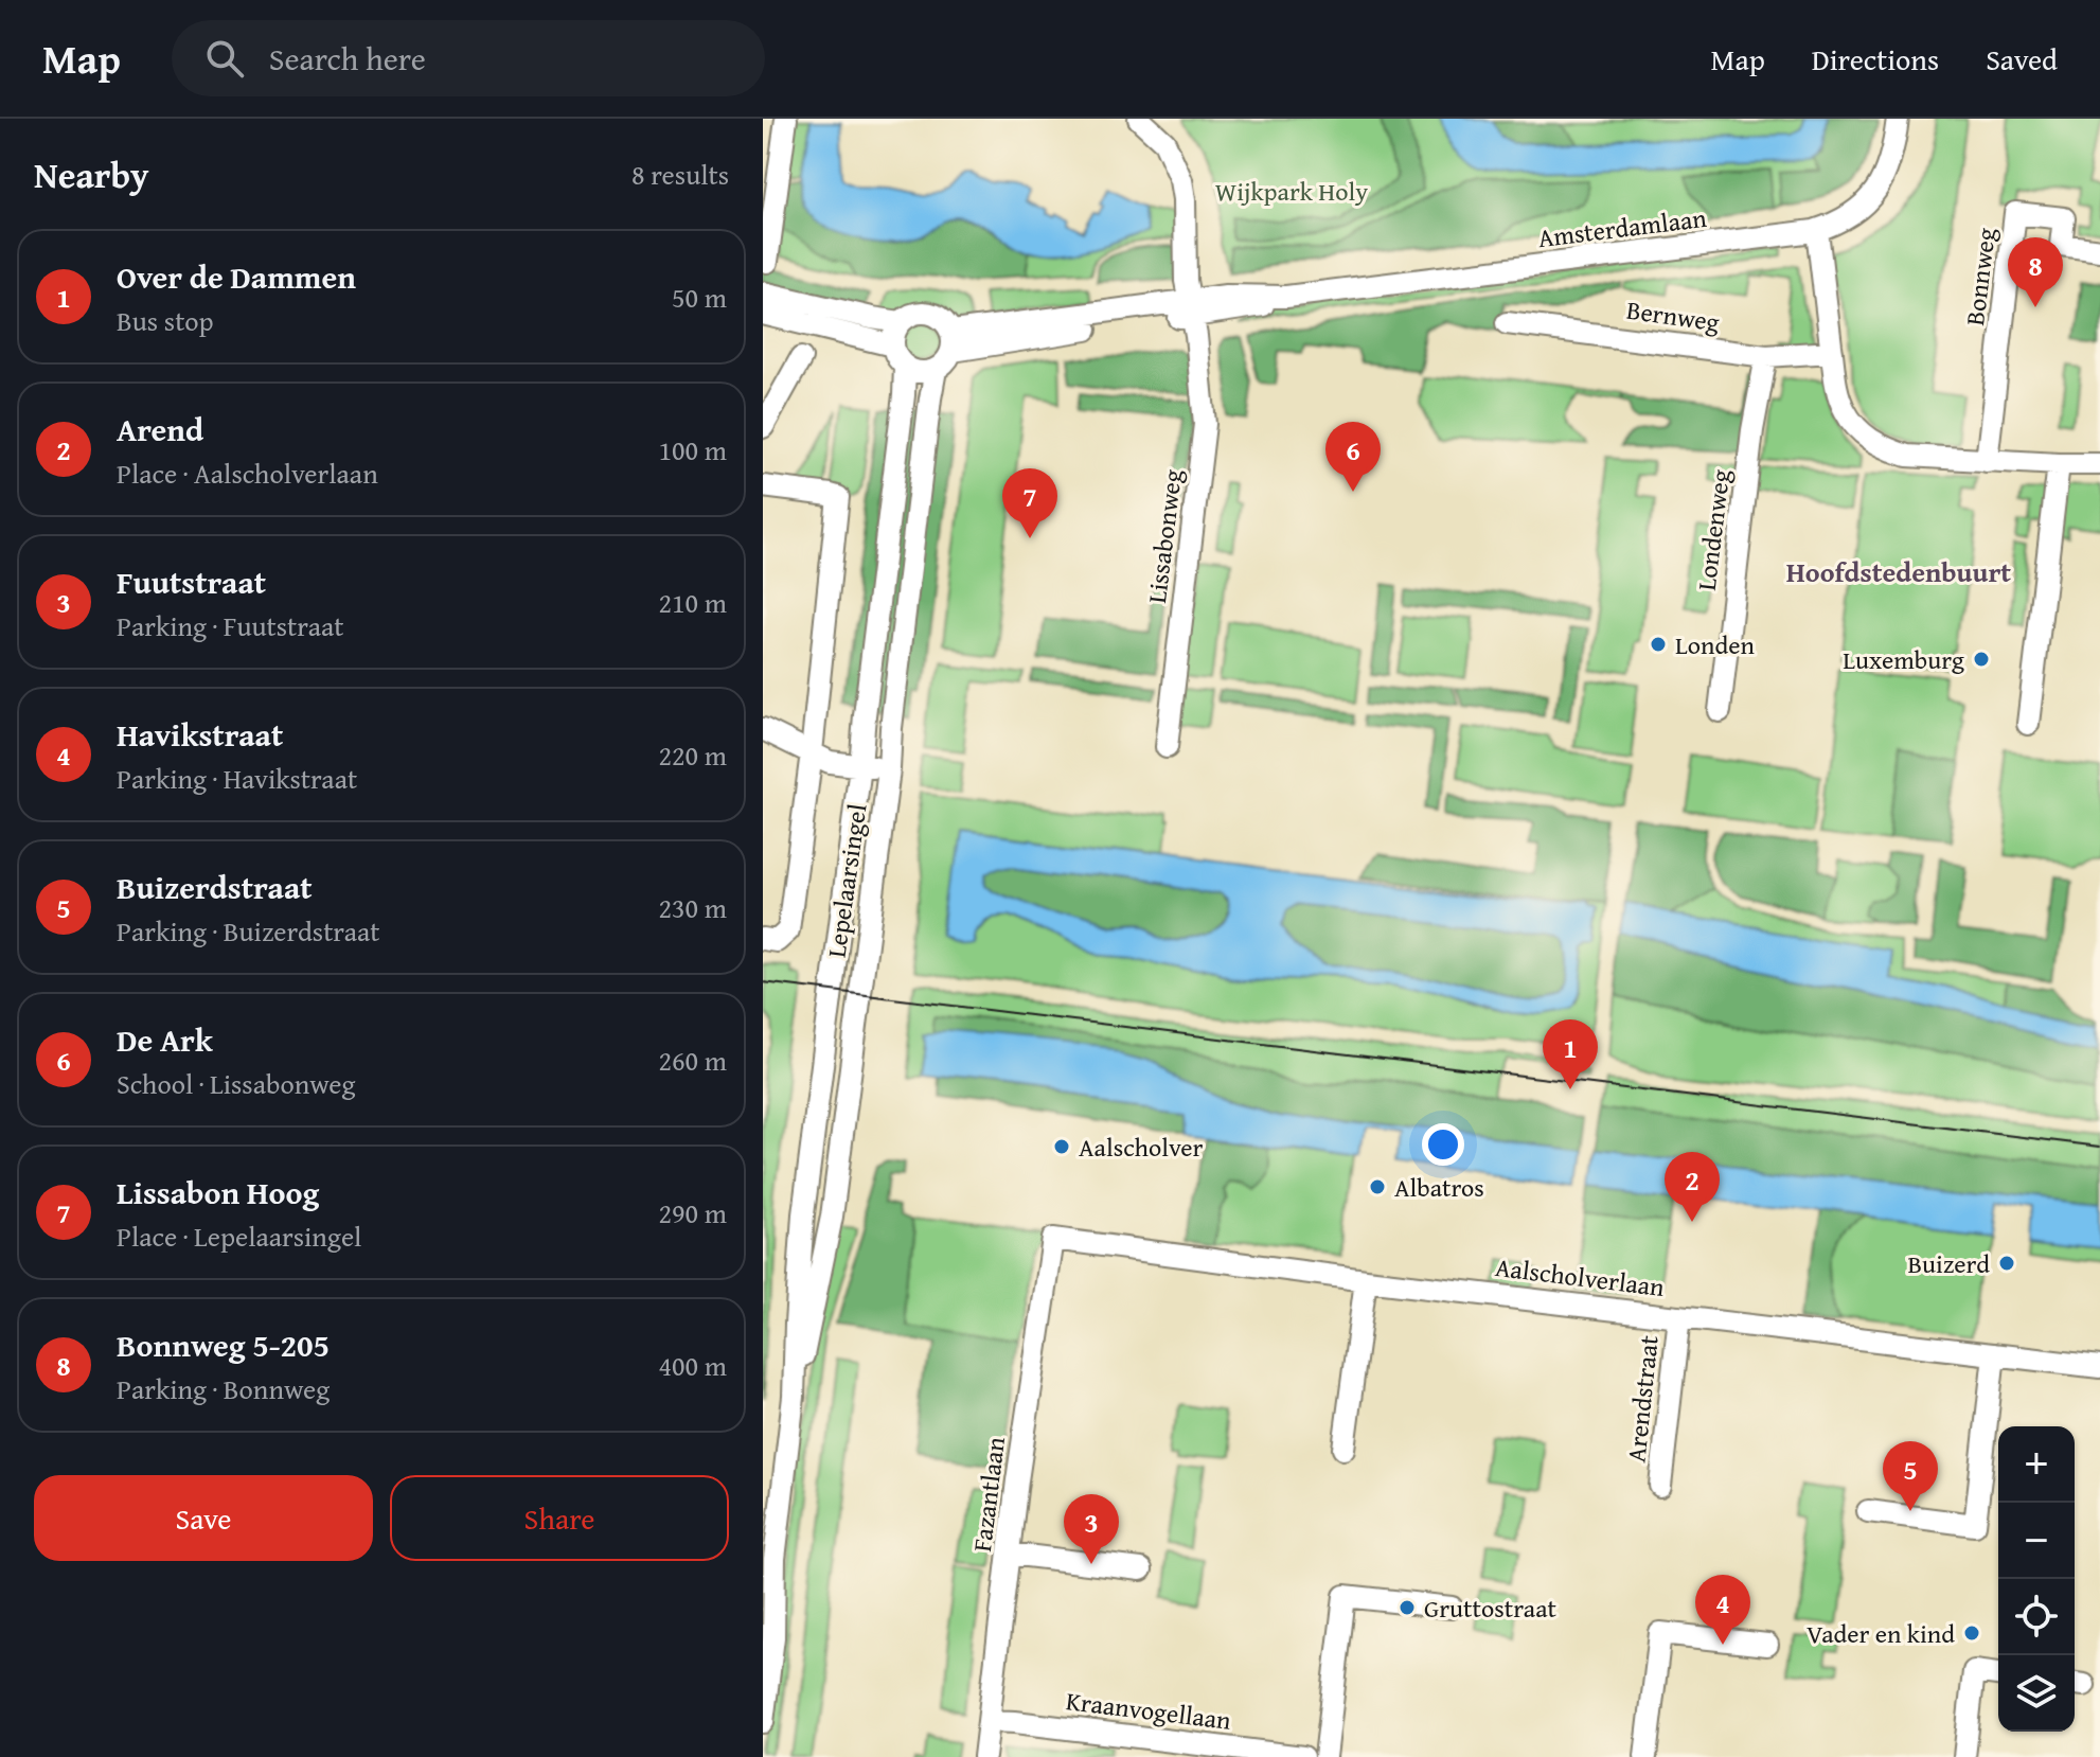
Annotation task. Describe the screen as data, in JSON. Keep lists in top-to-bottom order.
{
  "streets": {
    "street": [
      "Amsterdamlaan",
      "Bonnweg",
      "Bernweg",
      "Londenweg",
      "Lissabonweg",
      "Lepelaarsingel",
      "Aalscholverlaan",
      "Arendstraat",
      "Fazantlaan",
      "Kraanvogellaan"
    ]
  },
  "crossings": [
    ["Amsterdamlaan", "Lissabonweg"],
    ["Amsterdamlaan", "Lepelaarsingel"],
    ["Bernweg", "Londenweg"],
    ["Aalscholverlaan", "Arendstraat"],
    ["Aalscholverlaan", "Fazantlaan"],
    ["Fazantlaan", "Kraanvogellaan"]
  ],
  "districts": ["Hoofdstedenbuurt"],
  "parks": ["Wijkpark Holy"],
  "places": [
    "Londen",
    "Luxemburg",
    "Aalscholver",
    "Albatros",
    "Buizerd",
    "Gruttostraat",
    "Vader en kind"
  ],
  "page": {
    "header": "Map",
    "search": "Search here",
    "nav": ["Map", "Directions", "Saved"],
    "heading": ["Nearby", "8 results"],
    "list": [
      {
        "mark": "1",
        "name": "Over de Dammen",
        "note": "Bus stop",
        "value": "50 m"
      },
      {
        "mark": "2",
        "name": "Arend",
        "note": "Place · Aalscholverlaan",
        "value": "100 m"
      },
      {
        "mark": "3",
        "name": "Fuutstraat",
        "note": "Parking · Fuutstraat",
        "value": "210 m"
      },
      {
        "mark": "4",
        "name": "Havikstraat",
        "note": "Parking · Havikstraat",
        "value": "220 m"
      },
      {
        "mark": "5",
        "name": "Buizerdstraat",
        "note": "Parking · Buizerdstraat",
        "value": "230 m"
      },
      {
        "mark": "6",
        "name": "De Ark",
        "note": "School · Lissabonweg",
        "value": "260 m"
      },
      {
        "mark": "7",
        "name": "Lissabon Hoog",
        "note": "Place · Lepelaarsingel",
        "value": "290 m"
      },
      {
        "mark": "8",
        "name": "Bonnweg 5-205",
        "note": "Parking · Bonnweg",
        "value": "400 m"
      }
    ],
    "pins": [
      "8",
      "6",
      "7",
      "1",
      "2",
      "5",
      "3",
      "4"
    ],
    "map_buttons": ["+", "−"],
    "buttons": ["Save", "Share"]
  }
}
